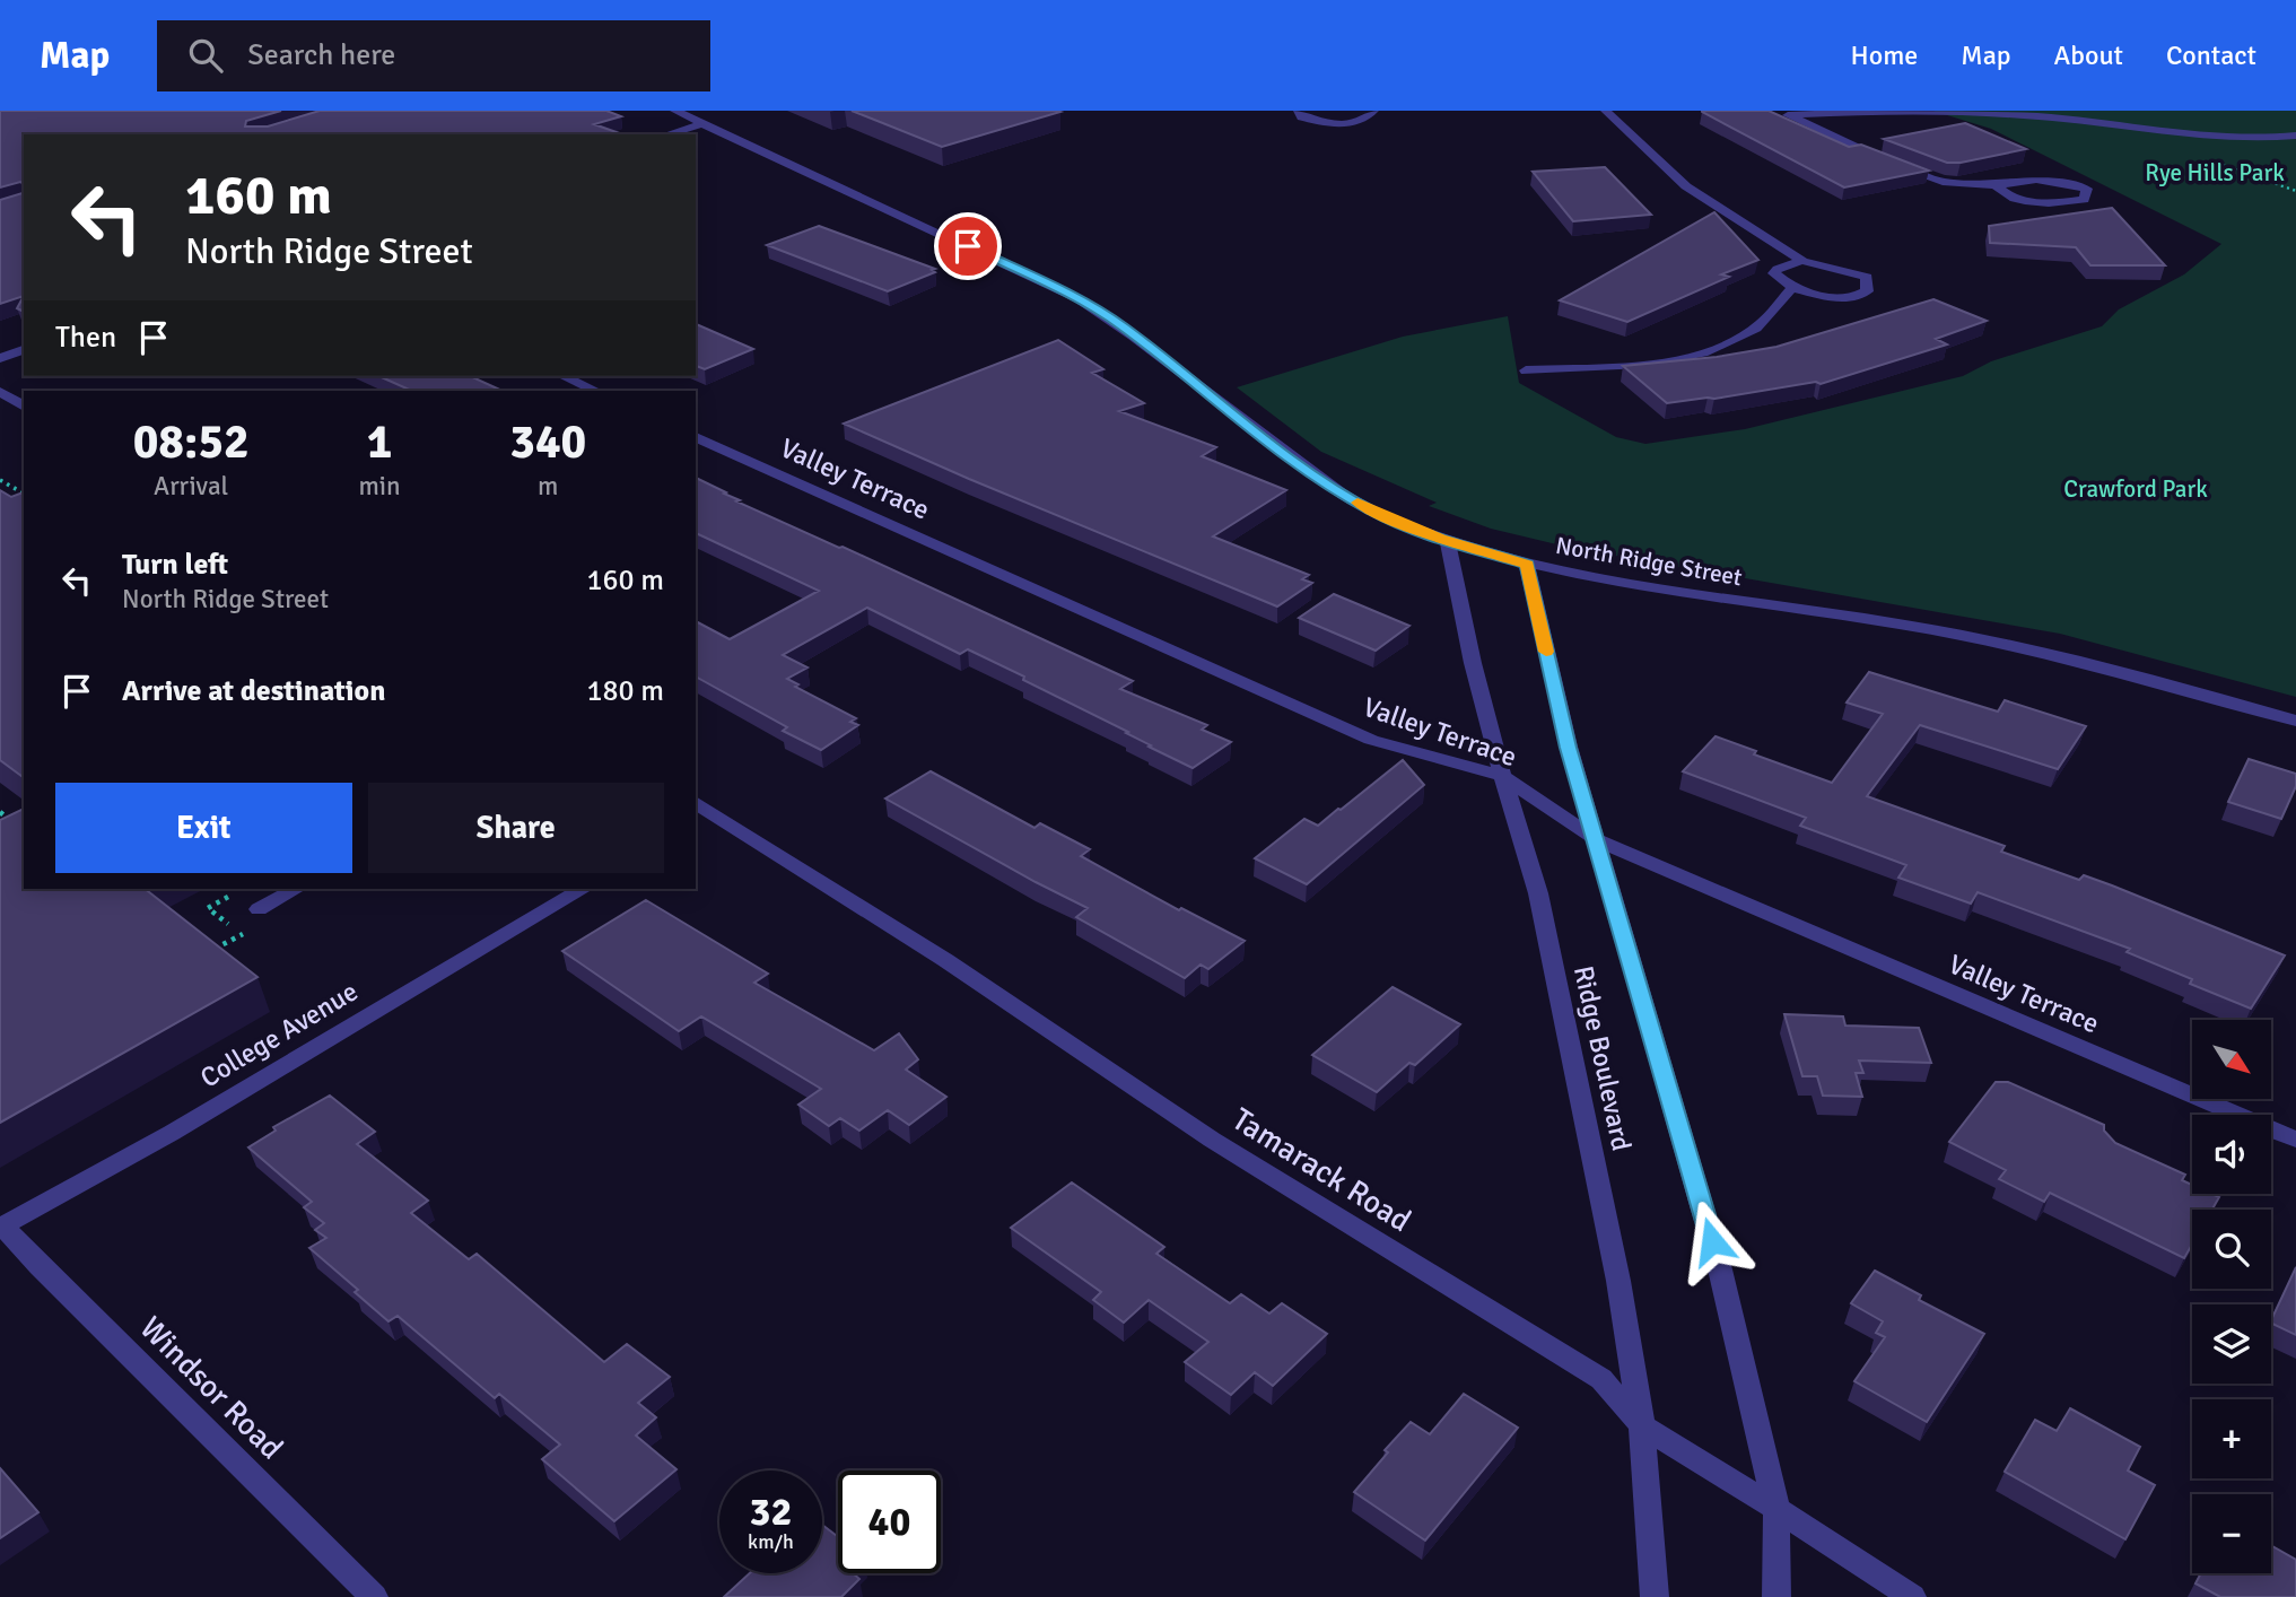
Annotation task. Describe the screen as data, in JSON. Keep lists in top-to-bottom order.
{
  "streets": {
    "street": [
      "Valley Terrace",
      "North Ridge Street",
      "College Avenue",
      "Ridge Boulevard",
      "Tamarack Road",
      "Windsor Road"
    ]
  },
  "crossings": [
    ["Valley Terrace", "Ridge Boulevard"],
    ["North Ridge Street", "Ridge Boulevard"],
    ["College Avenue", "Windsor Road"],
    ["Ridge Boulevard", "Tamarack Road"]
  ],
  "parks": ["Rye Hills Park", "Crawford Park"],
  "north": "bottom right",
  "page": {
    "header": "Map",
    "search": "Search here",
    "nav": [
      "Home",
      "Map",
      "About",
      "Contact"
    ],
    "turn": ["160 m", "North Ridge Street"],
    "then": "Then",
    "eta": [
      "08:52",
      "Arrival",
      "1",
      "min",
      "340",
      "m"
    ],
    "list": [
      {
        "name": "Turn left",
        "note": "North Ridge Street",
        "value": "160 m"
      },
      {
        "name": "Arrive at destination",
        "value": "180 m"
      }
    ],
    "buttons": ["Exit", "Share"],
    "map_buttons": ["+", "−"],
    "speed": "32 km/h",
    "limit": "40"
  }
}
